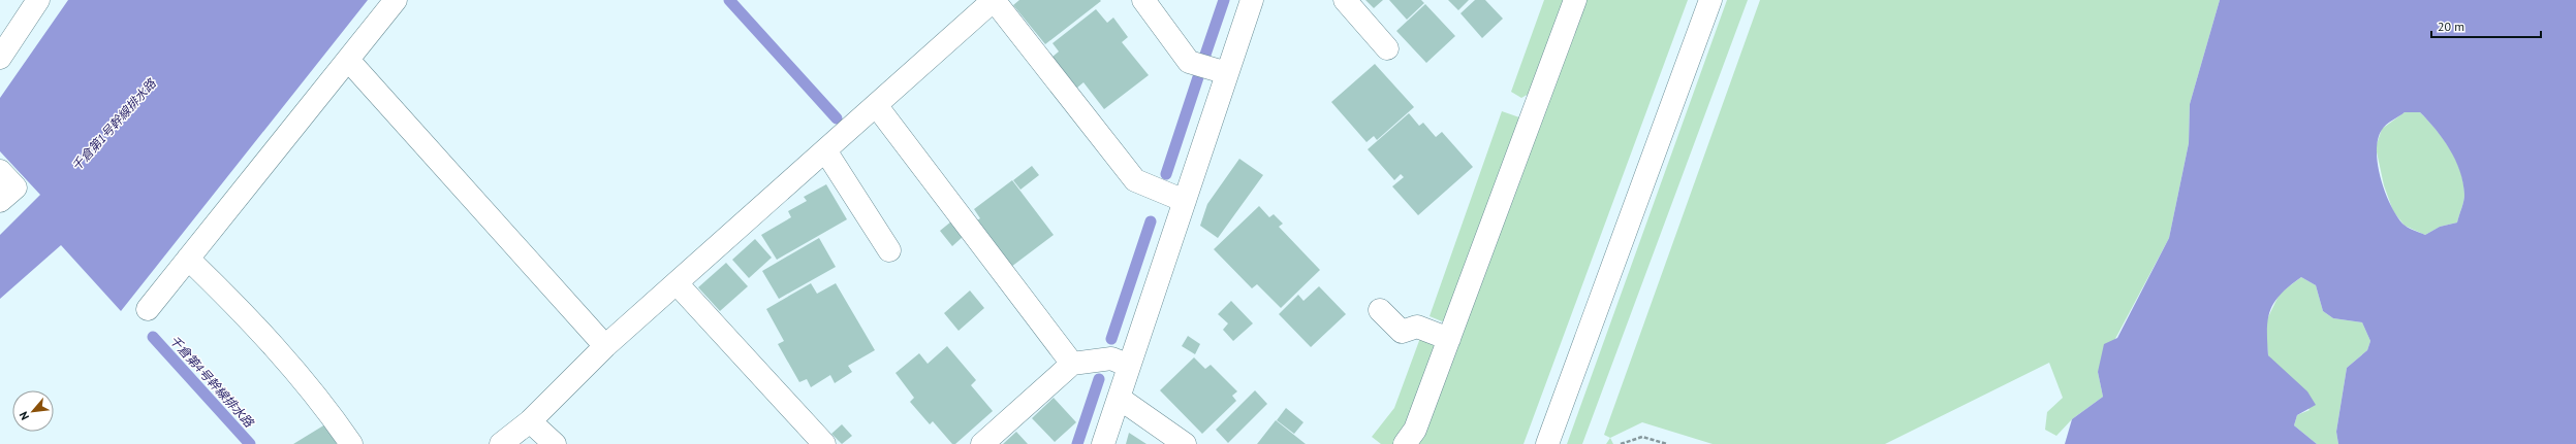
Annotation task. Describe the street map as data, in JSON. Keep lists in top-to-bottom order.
{
  "water": ["千倉第1号幹線排水路", "千倉第4号幹線排水路"],
  "scale_bar": "20 m",
  "north": "bottom left"
}
